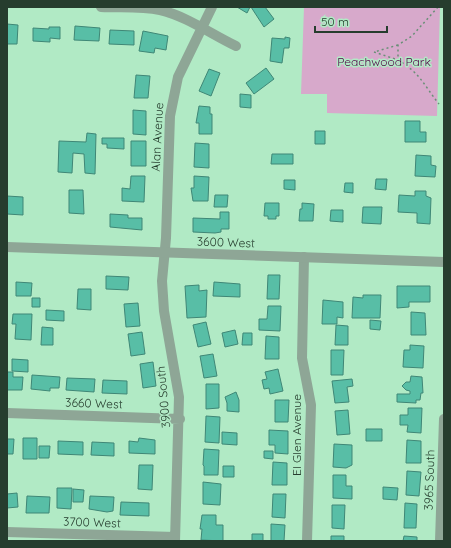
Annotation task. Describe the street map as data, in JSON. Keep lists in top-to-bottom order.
{
  "streets": {
    "street": [
      "Alan Avenue",
      "3600 West",
      "3900 South",
      "3660 West",
      "El Glen Avenue",
      "3965 South",
      "3700 West"
    ]
  },
  "crossings": [
    ["Alan Avenue", "3600 West"],
    ["Alan Avenue", "3900 South"],
    ["3600 West", "3900 South"],
    ["3600 West", "El Glen Avenue"],
    ["3900 South", "3660 West"],
    ["3900 South", "3700 West"]
  ],
  "parks": ["Peachwood Park"],
  "scale_bar": "50 m"
}
